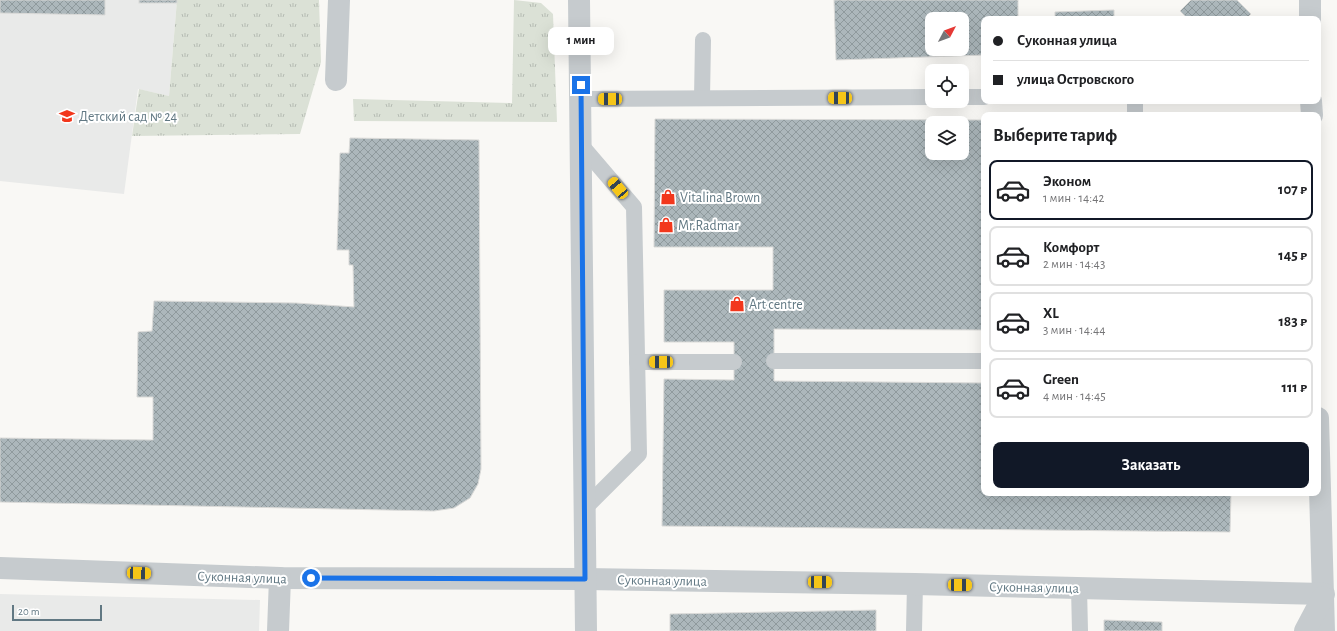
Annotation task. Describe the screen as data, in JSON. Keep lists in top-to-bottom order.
{
  "streets": {
    "street": ["Суконная улица"]
  },
  "places": {
    "school or university": ["Детский сад № 24"],
    "shop": ["Vitalina Brown", "Mr.Radmar", "Art centre"]
  },
  "scale_bar": "20 m",
  "north": "top right",
  "page": {
    "banner": ["Суконная улица", "улица Островского"],
    "bubble": "1 мин",
    "heading": "Выберите тариф",
    "list": [
      {
        "name": "Эконом",
        "note": "1 мин · 14:42",
        "value": "107 ₽"
      },
      {
        "name": "Комфорт",
        "note": "2 мин · 14:43",
        "value": "145 ₽"
      },
      {
        "name": "XL",
        "note": "3 мин · 14:44",
        "value": "183 ₽"
      },
      {
        "name": "Green",
        "note": "4 мин · 14:45",
        "value": "111 ₽"
      }
    ],
    "buttons": "Заказать",
    "scale": "20 m"
  }
}
